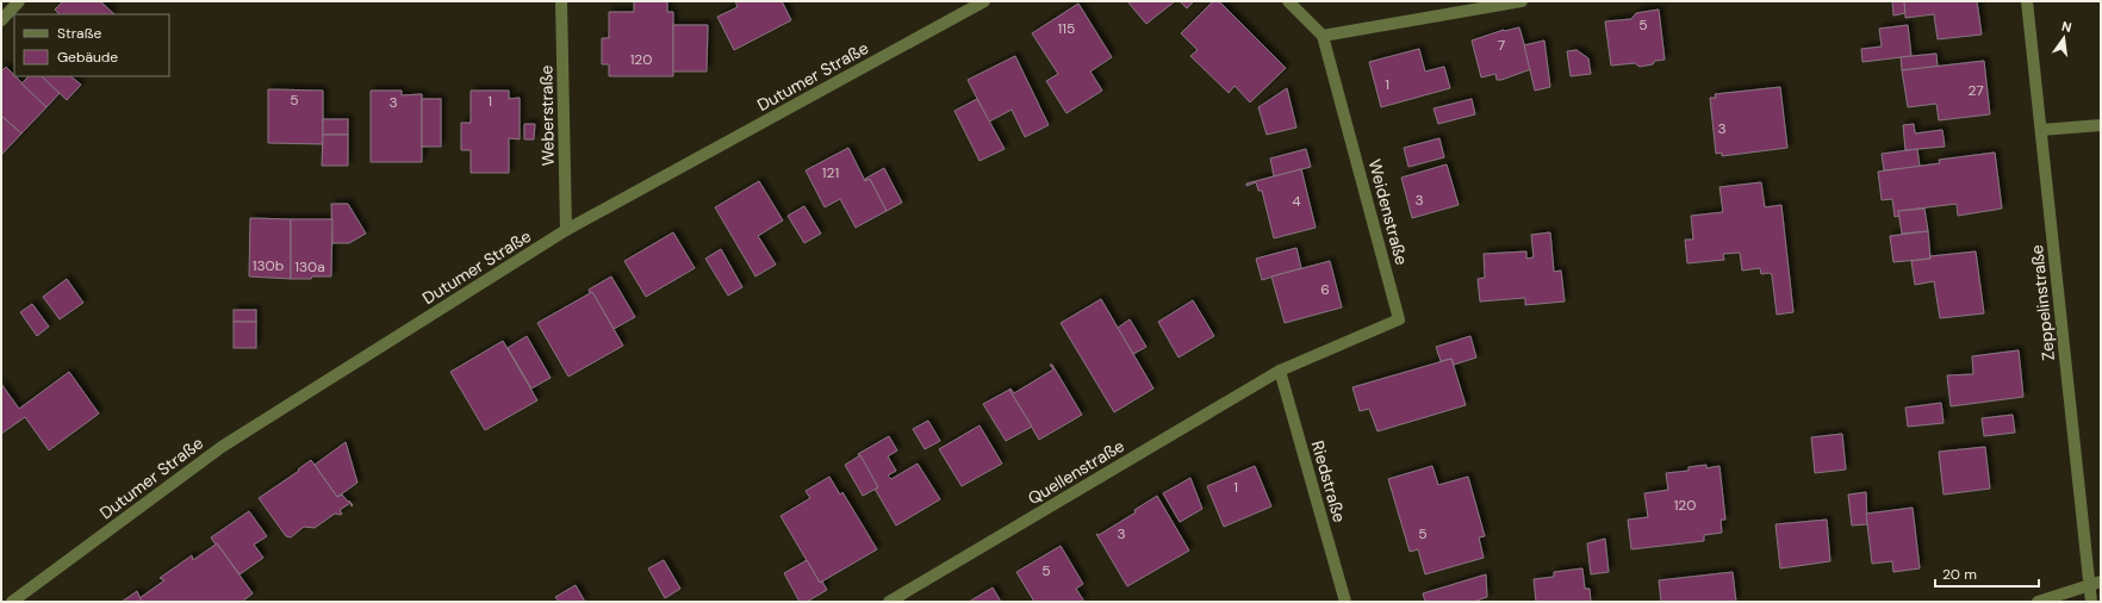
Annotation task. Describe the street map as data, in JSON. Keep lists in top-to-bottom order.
{
  "streets": {
    "street": [
      "Dutumer Straße",
      "Weberstraße",
      "Weidenstraße",
      "Zeppelinstraße",
      "Quellenstraße",
      "Riedstraße"
    ]
  },
  "crossings": [
    ["Dutumer Straße", "Weberstraße"],
    ["Weidenstraße", "Quellenstraße"],
    ["Weidenstraße", "Riedstraße"],
    ["Quellenstraße", "Riedstraße"]
  ],
  "house_numbers": [
    "5",
    "115",
    "7",
    "120",
    "1",
    "27",
    "5",
    "1",
    "3",
    "3",
    "121",
    "3",
    "4",
    "130b",
    "130a",
    "6",
    "1",
    "120",
    "3",
    "5",
    "5"
  ],
  "legend": ["Straße", "Gebäude"],
  "scale_bar": "20 m",
  "north": "top"
}
